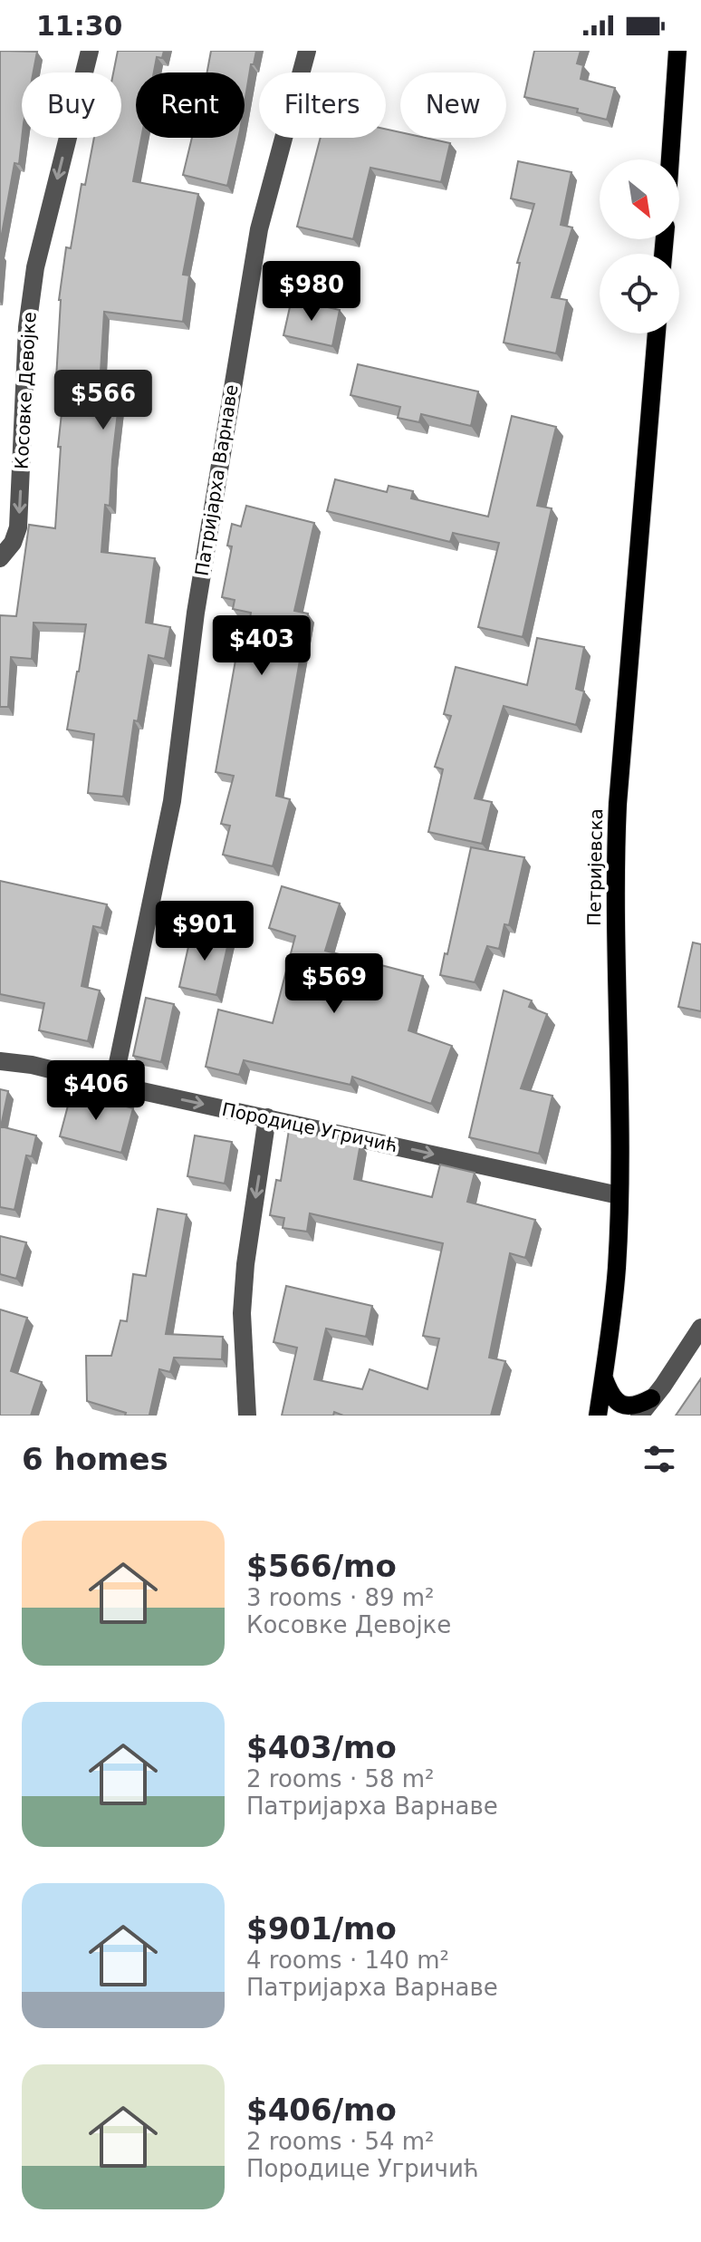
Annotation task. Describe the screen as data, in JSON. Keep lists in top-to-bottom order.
{
  "streets": {
    "main road": ["Петријевска"],
    "street": ["Косовке Девојке", "Патријарха Варнаве", "Породице Угричић"]
  },
  "crossings": [
    ["Патријарха Варнаве", "Породице Угричић"],
    ["Петријевска", "Породице Угричић"]
  ],
  "one_way": ["Косовке Девојке", "Породице Угричић"],
  "north": "bottom right",
  "page": {
    "status": "11:30",
    "chip": [
      "Buy",
      "Rent",
      "Filters",
      "New"
    ],
    "price": [
      "$980",
      "$566",
      "$403",
      "$901",
      "$569",
      "$406"
    ],
    "heading": "6 homes",
    "list": [
      {
        "name": "$566/mo",
        "note": "3 rooms · 89 m² · Косовке Девојке"
      },
      {
        "name": "$403/mo",
        "note": "2 rooms · 58 m² · Патријарха Варнаве"
      },
      {
        "name": "$901/mo",
        "note": "4 rooms · 140 m² · Патријарха Варнаве"
      },
      {
        "name": "$406/mo",
        "note": "2 rooms · 54 m² · Породице Угричић"
      }
    ]
  }
}
